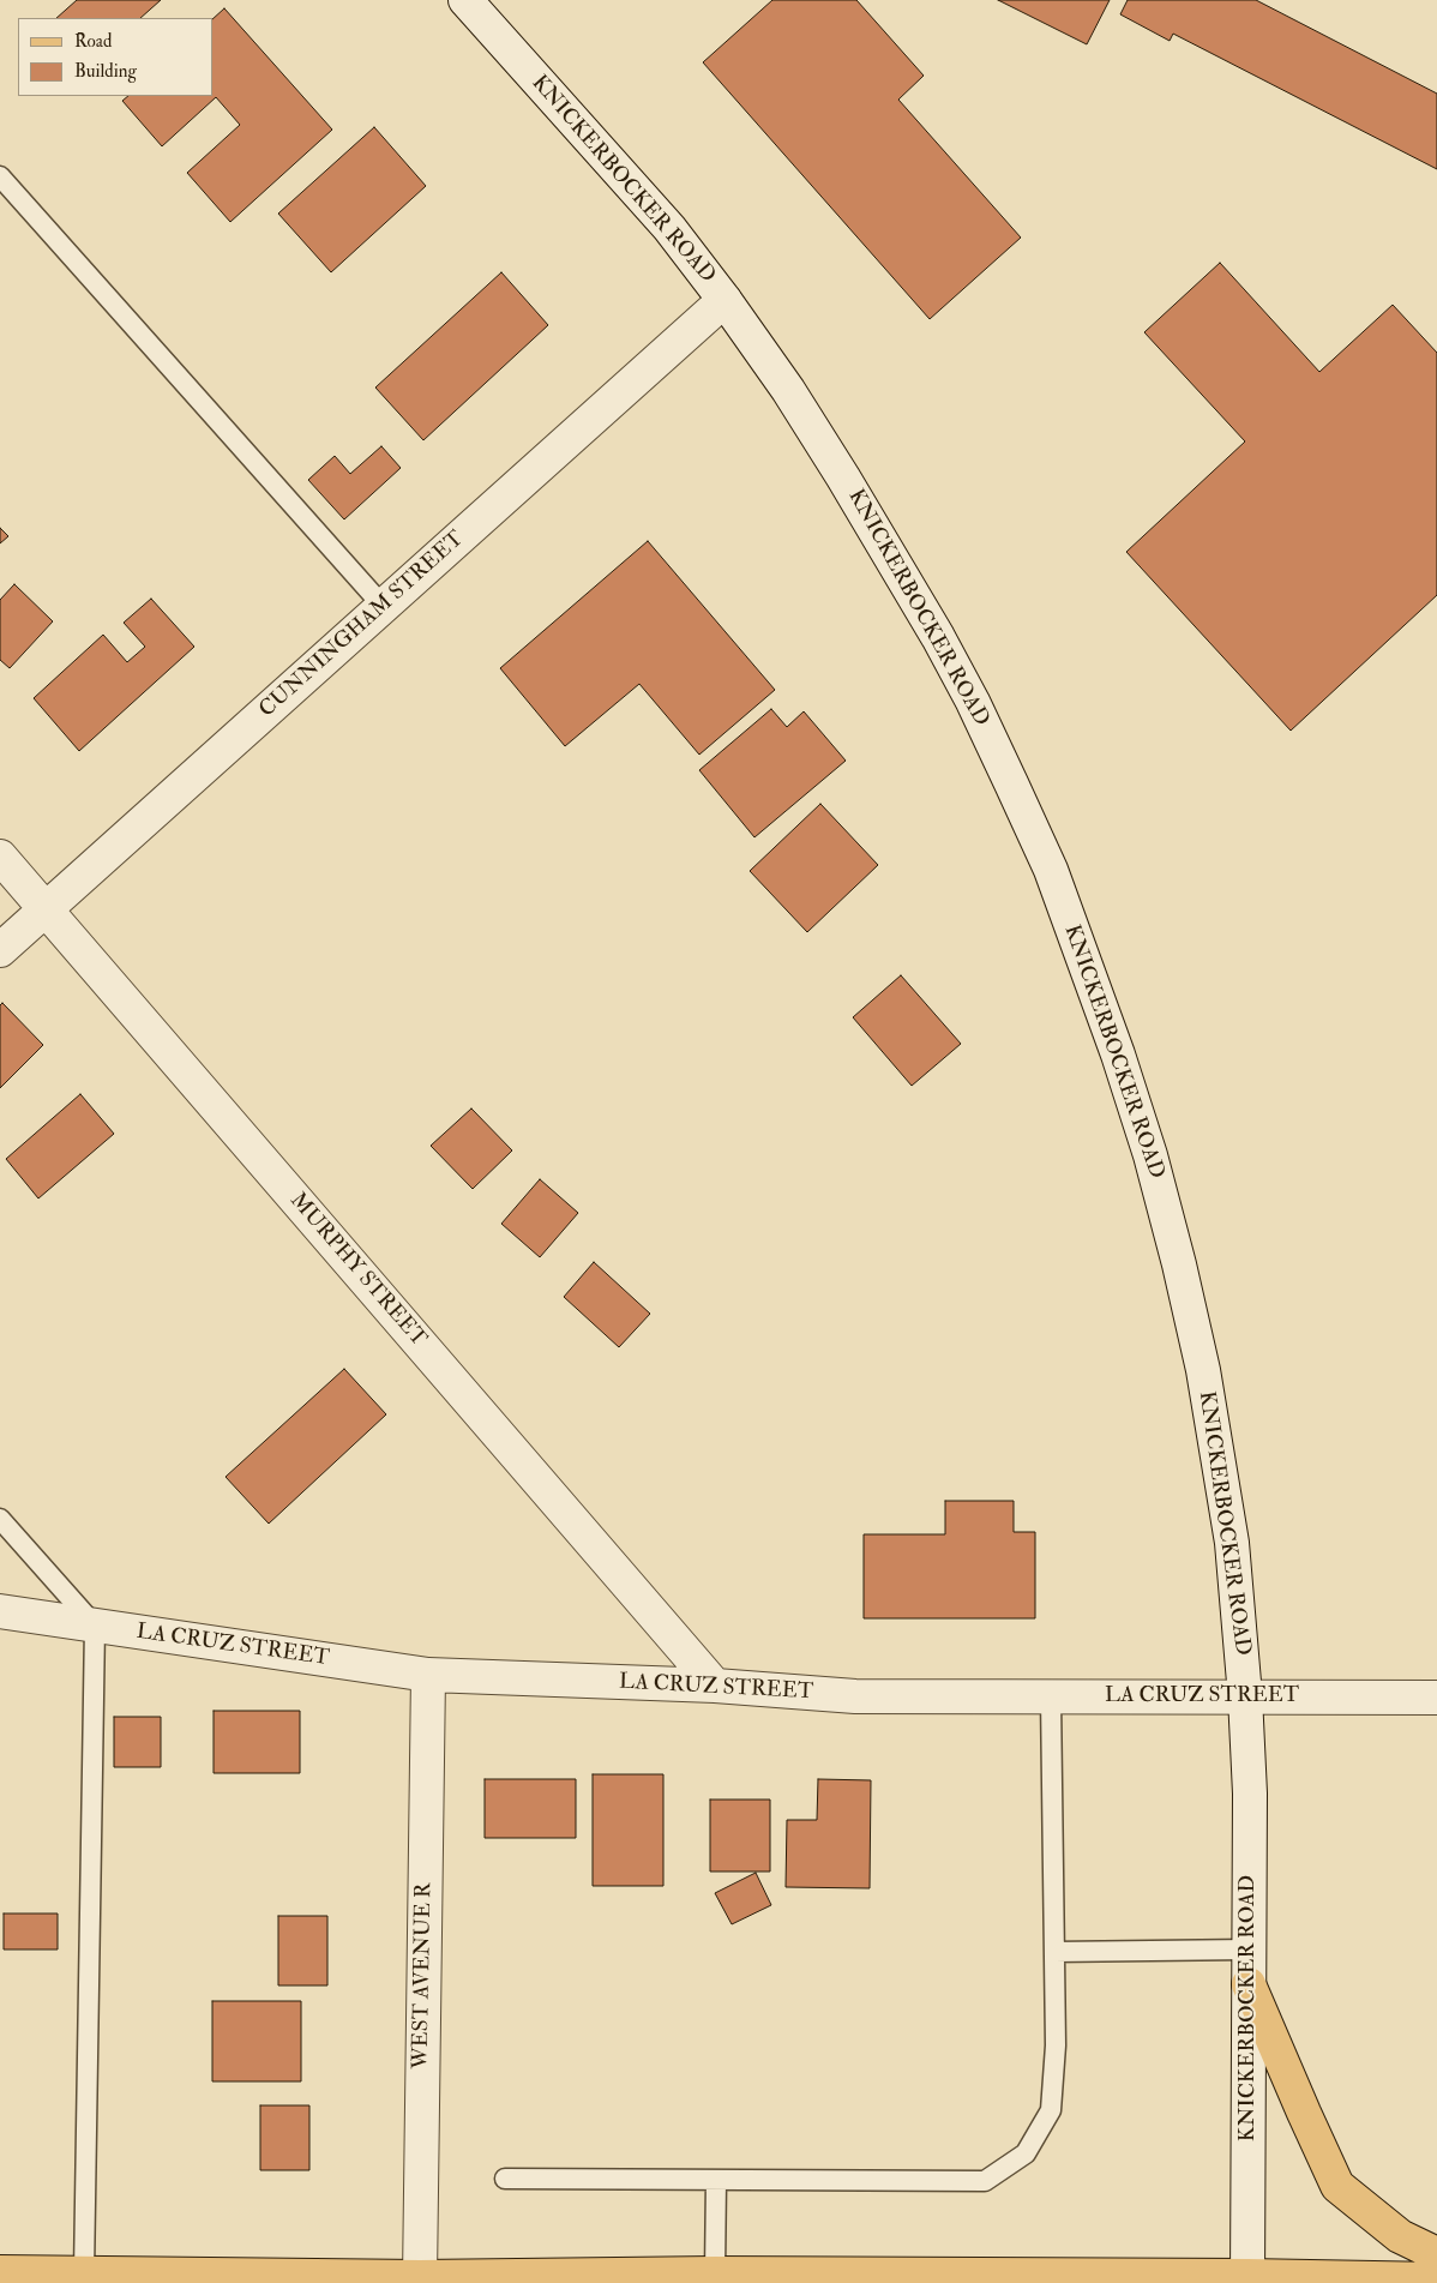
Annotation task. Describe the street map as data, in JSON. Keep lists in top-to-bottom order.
{
  "streets": {
    "street": [
      "KNICKERBOCKER ROAD",
      "CUNNINGHAM STREET",
      "MURPHY STREET",
      "LA CRUZ STREET",
      "WEST AVENUE R"
    ]
  },
  "crossings": [
    ["KNICKERBOCKER ROAD", "CUNNINGHAM STREET"],
    ["KNICKERBOCKER ROAD", "LA CRUZ STREET"],
    ["CUNNINGHAM STREET", "MURPHY STREET"],
    ["MURPHY STREET", "LA CRUZ STREET"],
    ["LA CRUZ STREET", "WEST AVENUE R"]
  ],
  "legend": ["Road", "Building"]
}
